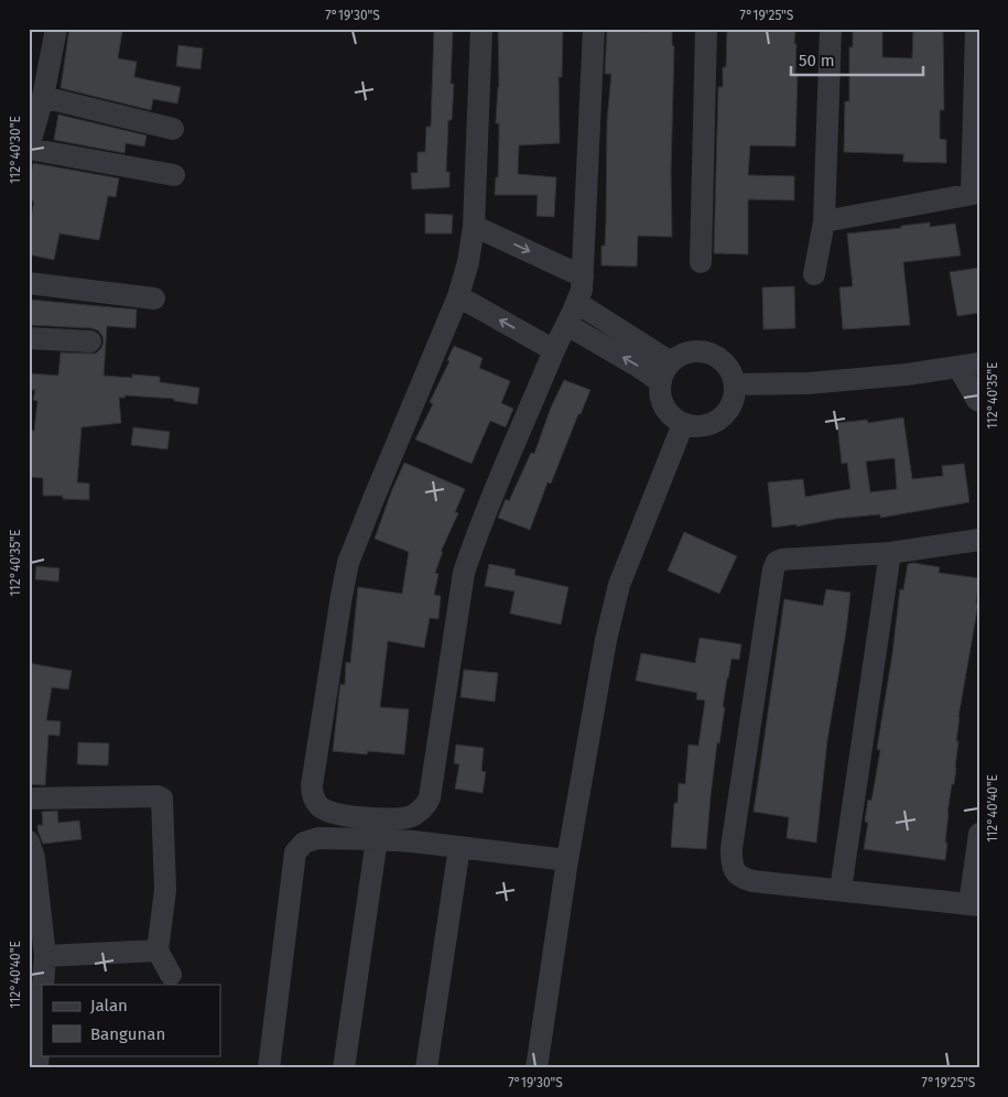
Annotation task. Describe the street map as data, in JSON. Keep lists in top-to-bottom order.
{
  "legend": ["Jalan", "Bangunan"],
  "scale_bar": "50 m",
  "coordinates": [
    "7°19'30\"S",
    "7°19'25\"S",
    "112°40'30\"E",
    "112°40'35\"E",
    "112°40'40\"E"
  ]
}
